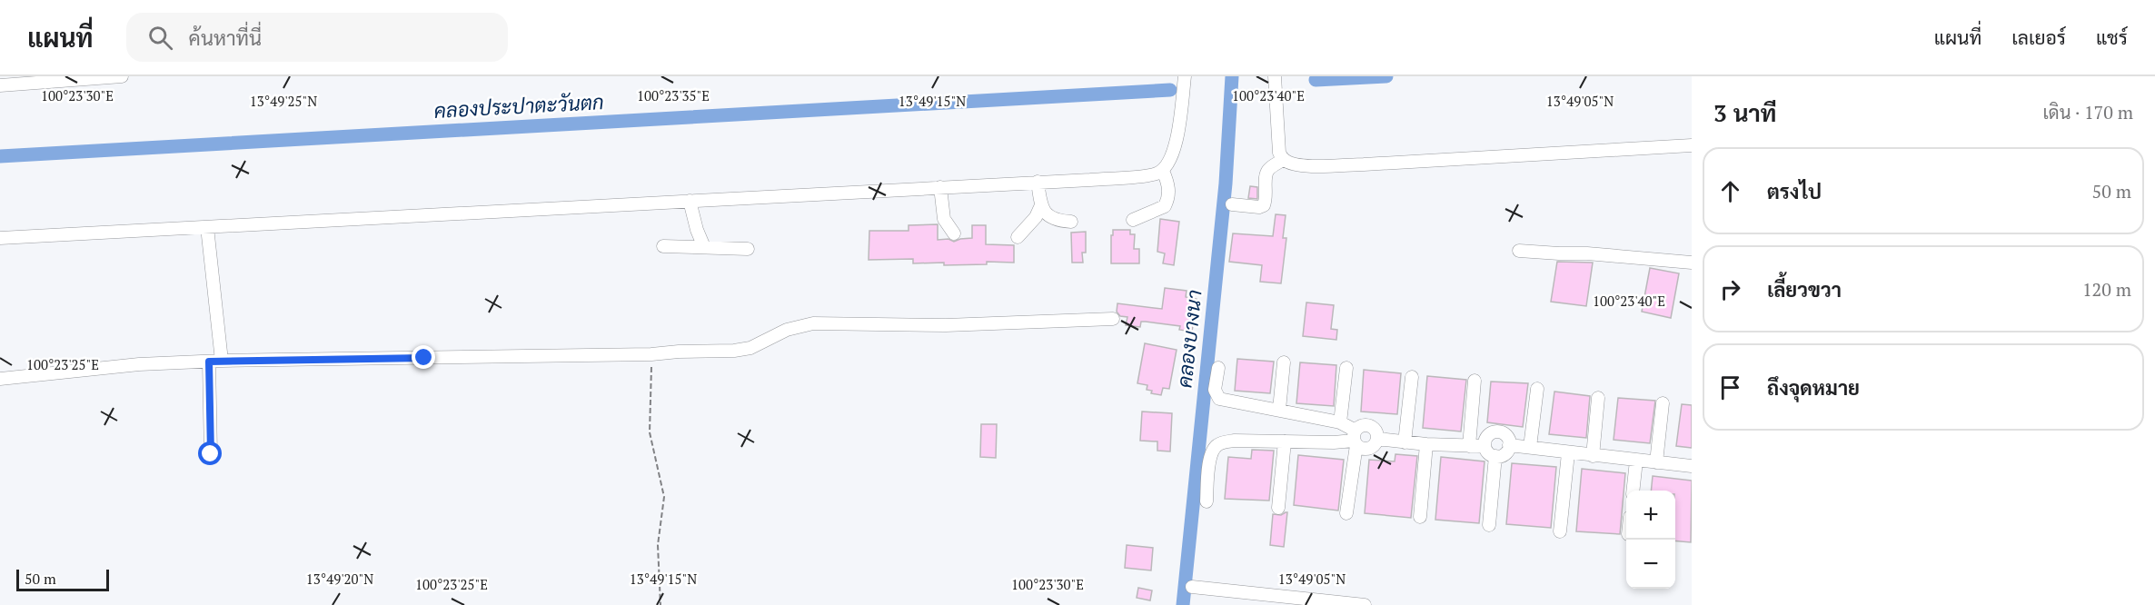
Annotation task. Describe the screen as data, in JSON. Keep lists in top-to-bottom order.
{
  "water": ["คลองประปาตะวันตก", "คลองบางนา"],
  "scale_bar": "50 m",
  "page": {
    "header": "แผนที่",
    "search": "ค้นหาที่นี่",
    "nav": ["แผนที่", "เลเยอร์", "แชร์"],
    "heading": ["3 นาที", "เดิน · 170 m"],
    "list": [
      ["ตรงไป", "50 m"],
      ["เลี้ยวขวา", "120 m"],
      "ถึงจุดหมาย"
    ],
    "map_buttons": ["+", "−"],
    "scale": "50 m"
  },
  "coordinates": [
    "100°23'30\"E",
    "100°23'35\"E",
    "100°23'40\"E",
    "13°49'25\"N",
    "13°49'15\"N",
    "13°49'05\"N",
    "100°23'25\"E",
    "13°49'20\"N"
  ]
}
